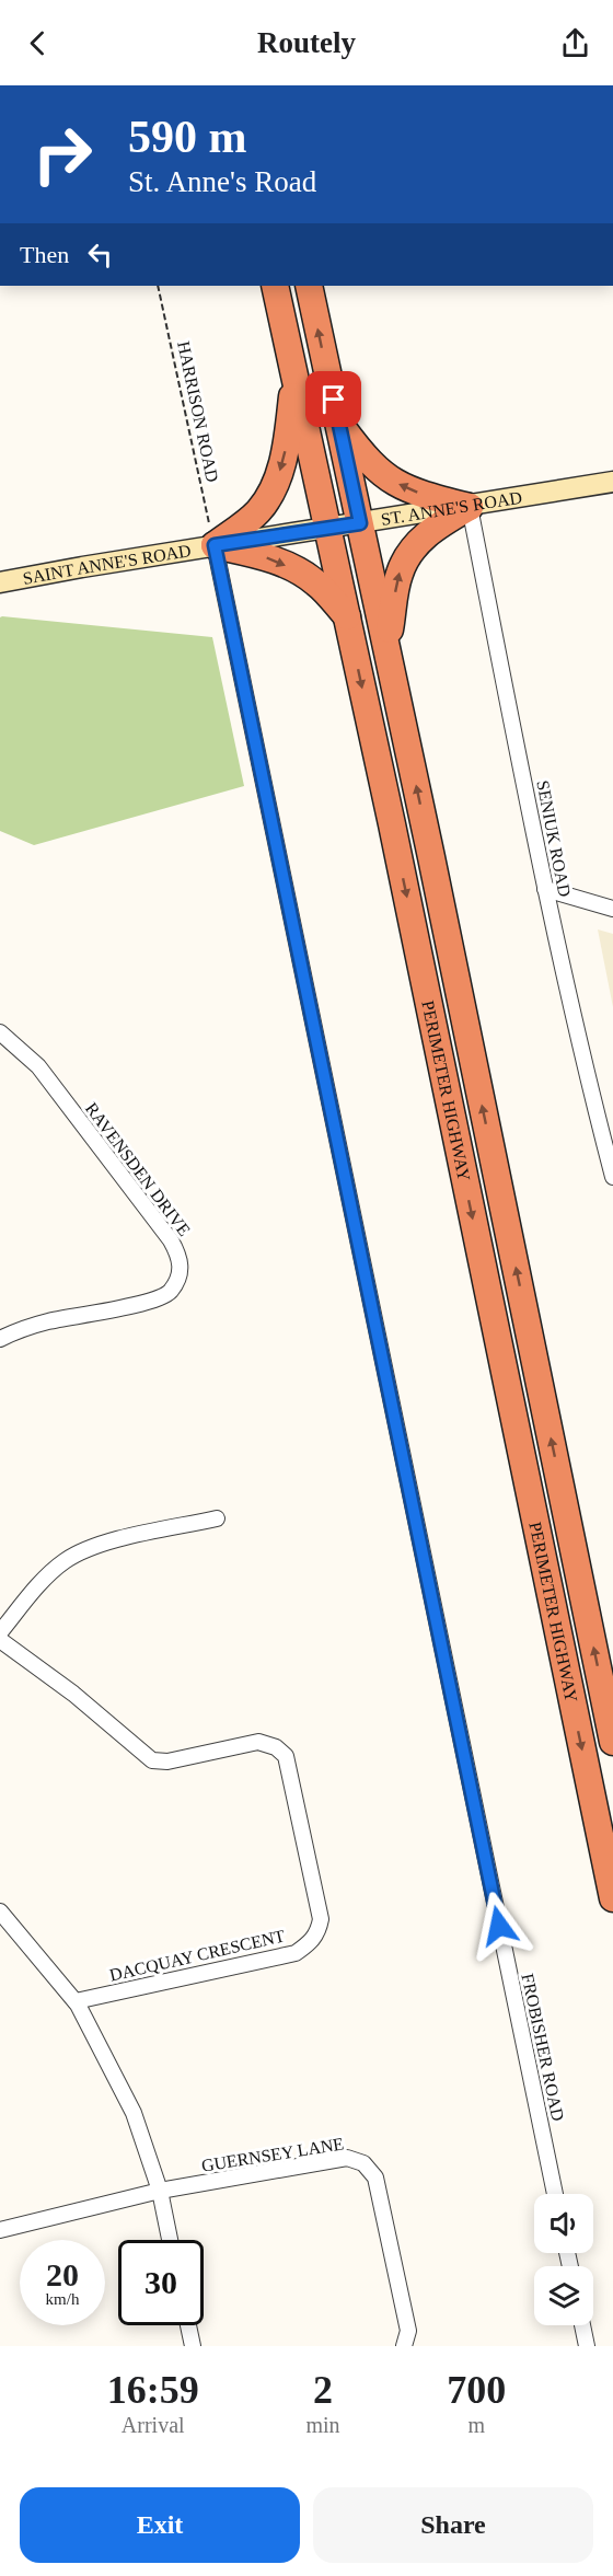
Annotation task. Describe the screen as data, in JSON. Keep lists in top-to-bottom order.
{
  "streets": {
    "highway": ["PERIMETER HIGHWAY"],
    "main road": ["ST. ANNE'S ROAD", "SAINT ANNE'S ROAD"],
    "street": [
      "SENIUK ROAD",
      "RAVENSDEN DRIVE",
      "DACQUAY CRESCENT",
      "FROBISHER ROAD",
      "GUERNSEY LANE"
    ],
    "path": ["HARRISON ROAD"]
  },
  "crossings": [
    ["HARRISON ROAD", "ST. ANNE'S ROAD"],
    ["HARRISON ROAD", "SAINT ANNE'S ROAD"],
    ["HARRISON ROAD", "FROBISHER ROAD"],
    ["ST. ANNE'S ROAD", "SAINT ANNE'S ROAD"],
    ["ST. ANNE'S ROAD", "SENIUK ROAD"],
    ["ST. ANNE'S ROAD", "PERIMETER HIGHWAY"],
    ["ST. ANNE'S ROAD", "FROBISHER ROAD"],
    ["SAINT ANNE'S ROAD", "FROBISHER ROAD"]
  ],
  "page": {
    "header": "Routely",
    "turn": ["590 m", "St. Anne's Road"],
    "then": "Then",
    "speed": "20 km/h",
    "limit": "30",
    "eta": [
      "16:59",
      "Arrival",
      "2",
      "min",
      "700",
      "m"
    ],
    "buttons": ["Exit", "Share"]
  }
}
